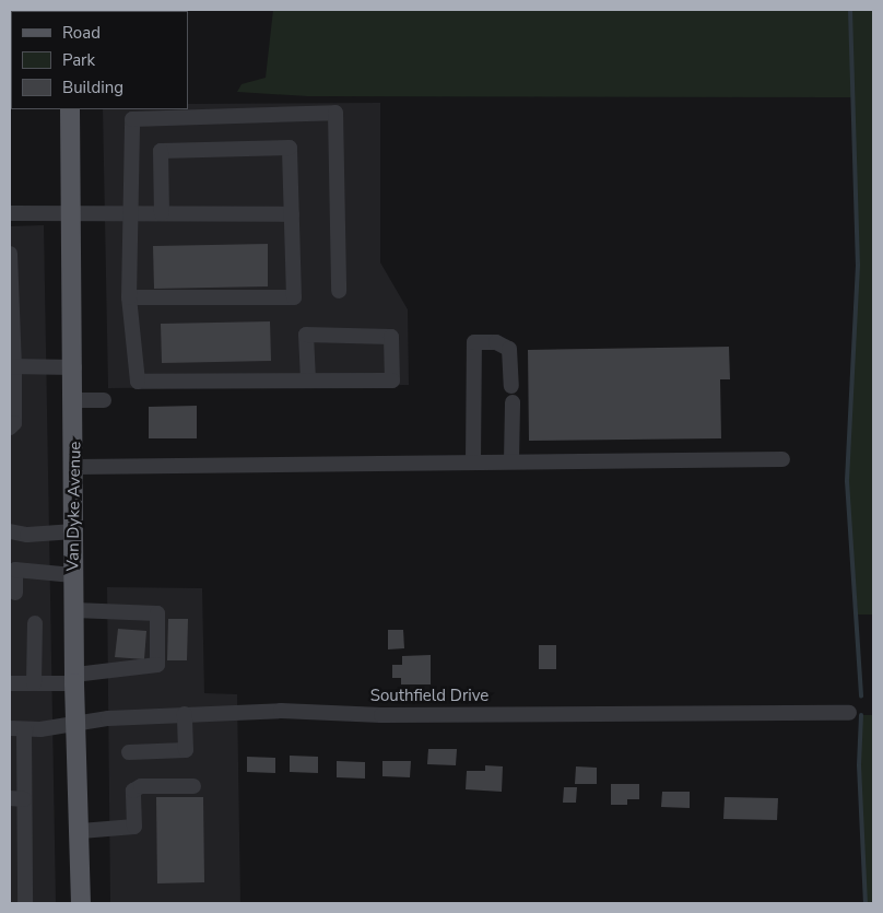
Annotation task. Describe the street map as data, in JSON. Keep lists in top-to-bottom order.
{
  "streets": {
    "main road": ["Van Dyke Avenue"],
    "street": ["Southfield Drive"]
  },
  "crossings": [
    ["Van Dyke Avenue", "Southfield Drive"]
  ],
  "legend": ["Road", "Park", "Building"]
}
